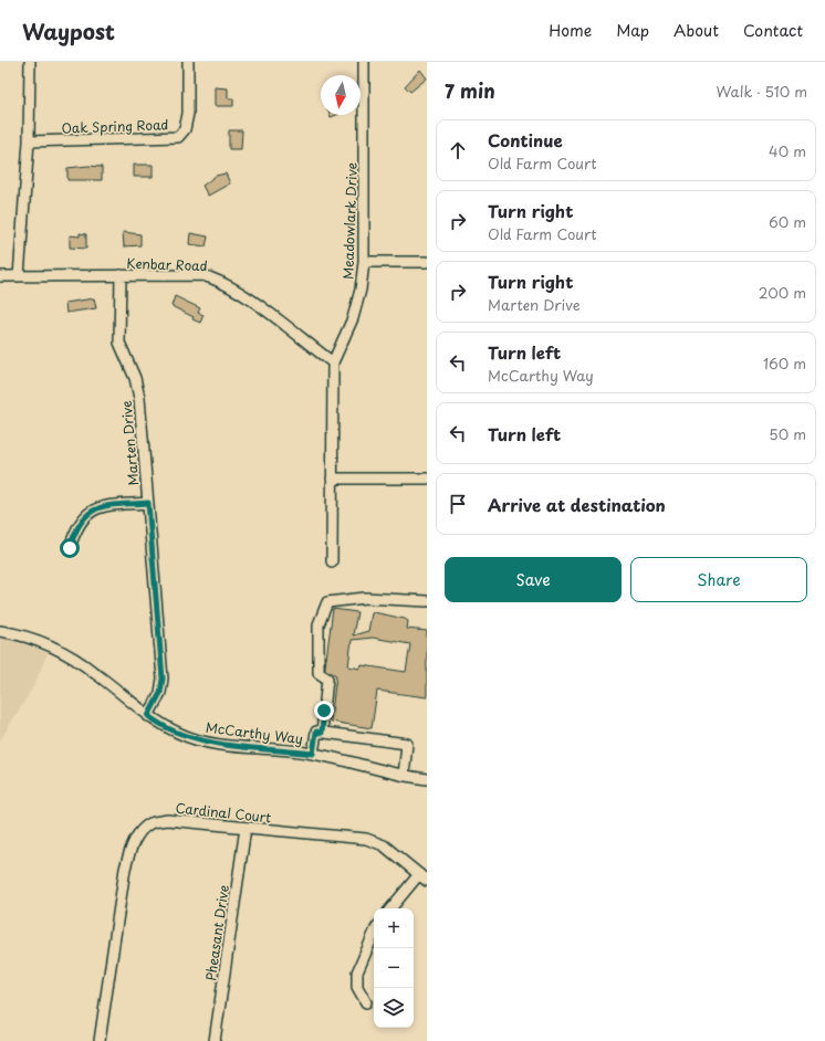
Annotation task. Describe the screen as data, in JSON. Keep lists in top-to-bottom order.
{
  "streets": {
    "street": [
      "Oak Spring Road",
      "Meadowlark Drive",
      "Kenbar Road",
      "Marten Drive",
      "McCarthy Way",
      "Cardinal Court",
      "Pheasant Drive"
    ]
  },
  "crossings": [
    ["Meadowlark Drive", "Kenbar Road"],
    ["Kenbar Road", "Marten Drive"],
    ["Marten Drive", "McCarthy Way"],
    ["Cardinal Court", "Pheasant Drive"]
  ],
  "north": "bottom",
  "page": {
    "header": "Waypost",
    "nav": [
      "Home",
      "Map",
      "About",
      "Contact"
    ],
    "heading": ["7 min", "Walk · 510 m"],
    "list": [
      ["Continue", "Old Farm Court", "40 m"],
      ["Turn right", "Old Farm Court", "60 m"],
      ["Turn right", "Marten Drive", "200 m"],
      ["Turn left", "McCarthy Way", "160 m"],
      ["Turn left", "50 m"],
      "Arrive at destination"
    ],
    "buttons": ["Save", "Share"],
    "map_buttons": ["+", "−"]
  }
}
